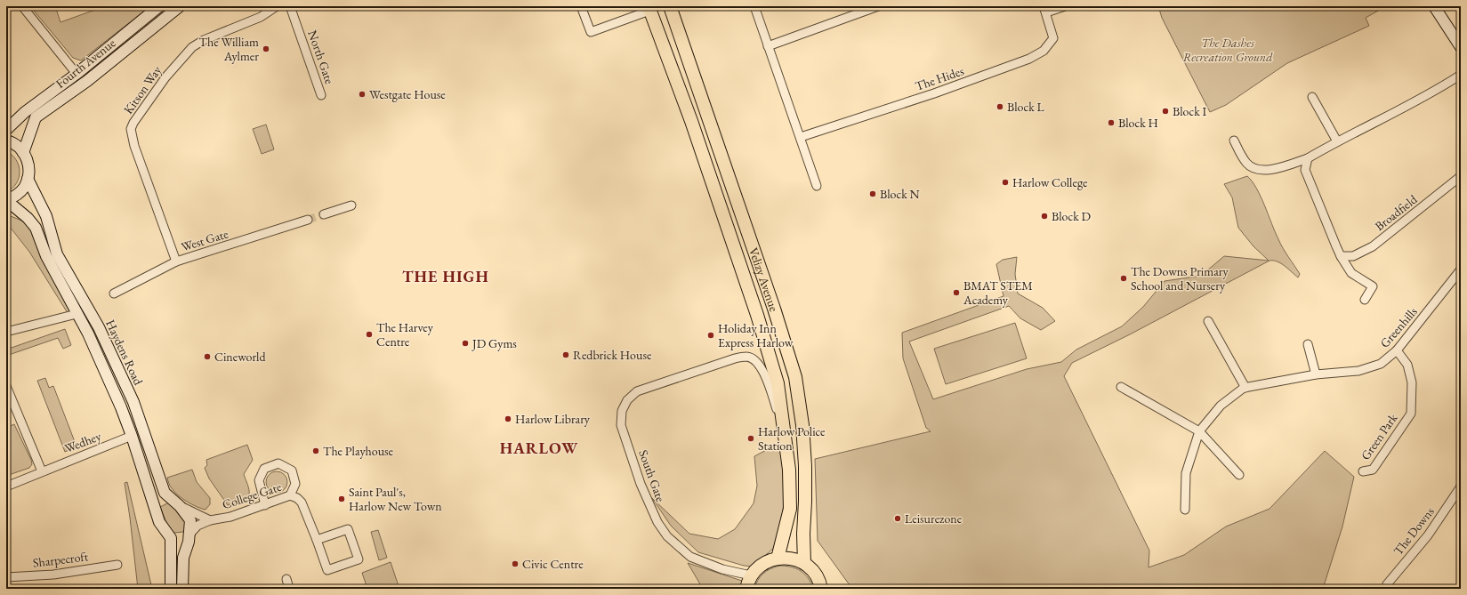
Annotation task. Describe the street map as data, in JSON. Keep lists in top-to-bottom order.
{
  "streets": {
    "main road": ["Velizy Avenue"],
    "street": [
      "North Gate",
      "Fourth Avenue",
      "The Hides",
      "Kitson Way",
      "Broadfield",
      "West Gate",
      "Greenhills",
      "Haydens Road",
      "Green Park",
      "Wedhey",
      "South Gate",
      "College Gate",
      "The Downs",
      "Sharpecroft"
    ]
  },
  "crossings": [
    ["Kitson Way", "West Gate"],
    ["Velizy Avenue", "South Gate"],
    ["Greenhills", "Green Park"],
    ["Haydens Road", "Wedhey"],
    ["Haydens Road", "College Gate"]
  ],
  "districts": ["THE HIGH", "HARLOW"],
  "parks": ["The Dashes Recreation Ground"],
  "places": [
    "The William Aylmer",
    "Westgate House",
    "Block L",
    "Block I",
    "Block H",
    "Harlow College",
    "Block N",
    "Block D",
    "The Downs Primary School and Nursery",
    "BMAT STEM Academy",
    "The Harvey Centre",
    "Holiday Inn Express Harlow",
    "JD Gyms",
    "Redbrick House",
    "Cineworld",
    "Harlow Library",
    "Harlow Police Station",
    "The Playhouse",
    "Saint Paul's, Harlow New Town",
    "Leisurezone",
    "Civic Centre"
  ]
}
